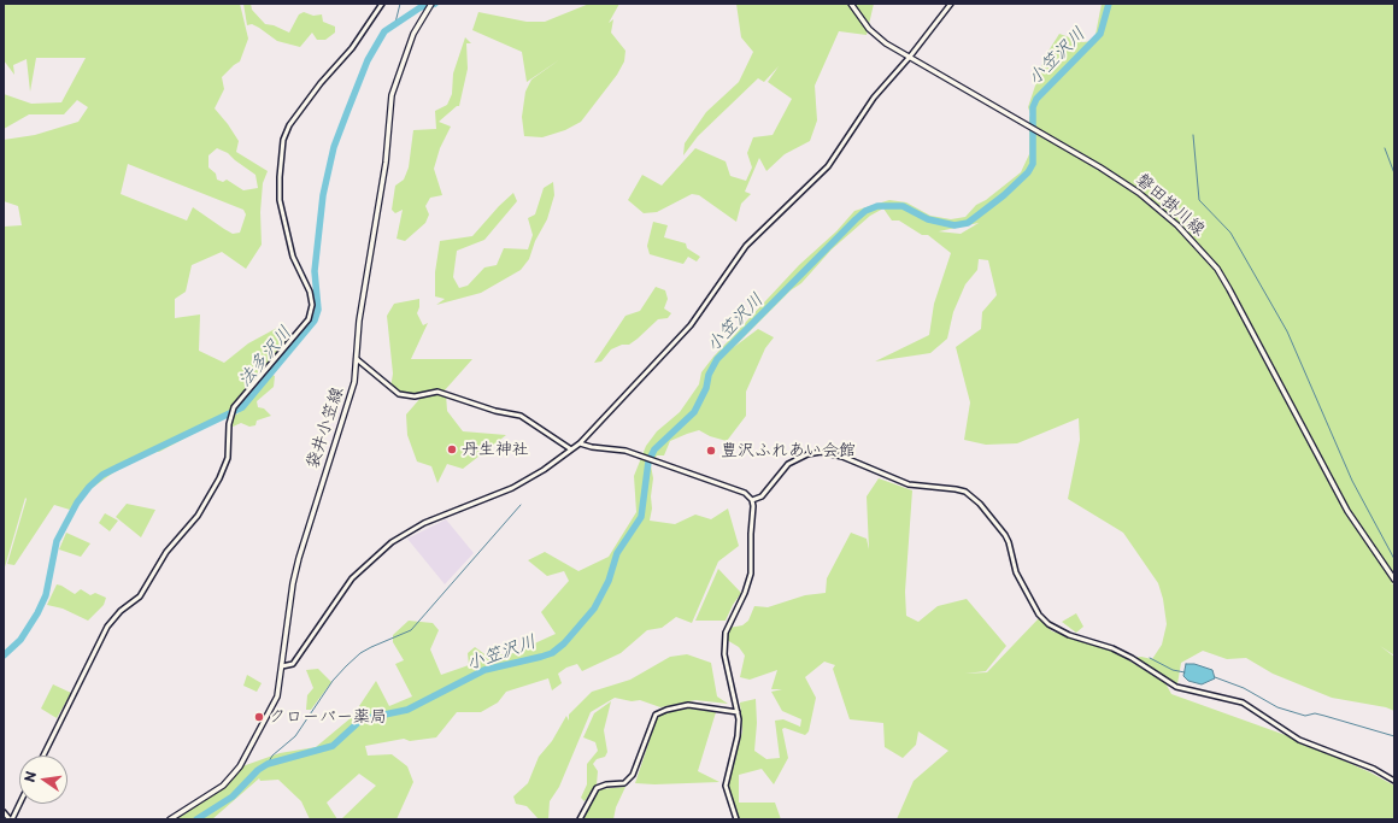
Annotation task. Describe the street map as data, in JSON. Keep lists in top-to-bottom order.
{
  "streets": {
    "main road": ["磐田掛川線", "袋井小笠線"]
  },
  "water": ["小笠沢川", "法多沢川"],
  "places": ["丹生神社", "豊沢ふれあい会館", "クローバー薬局"],
  "north": "left"
}
